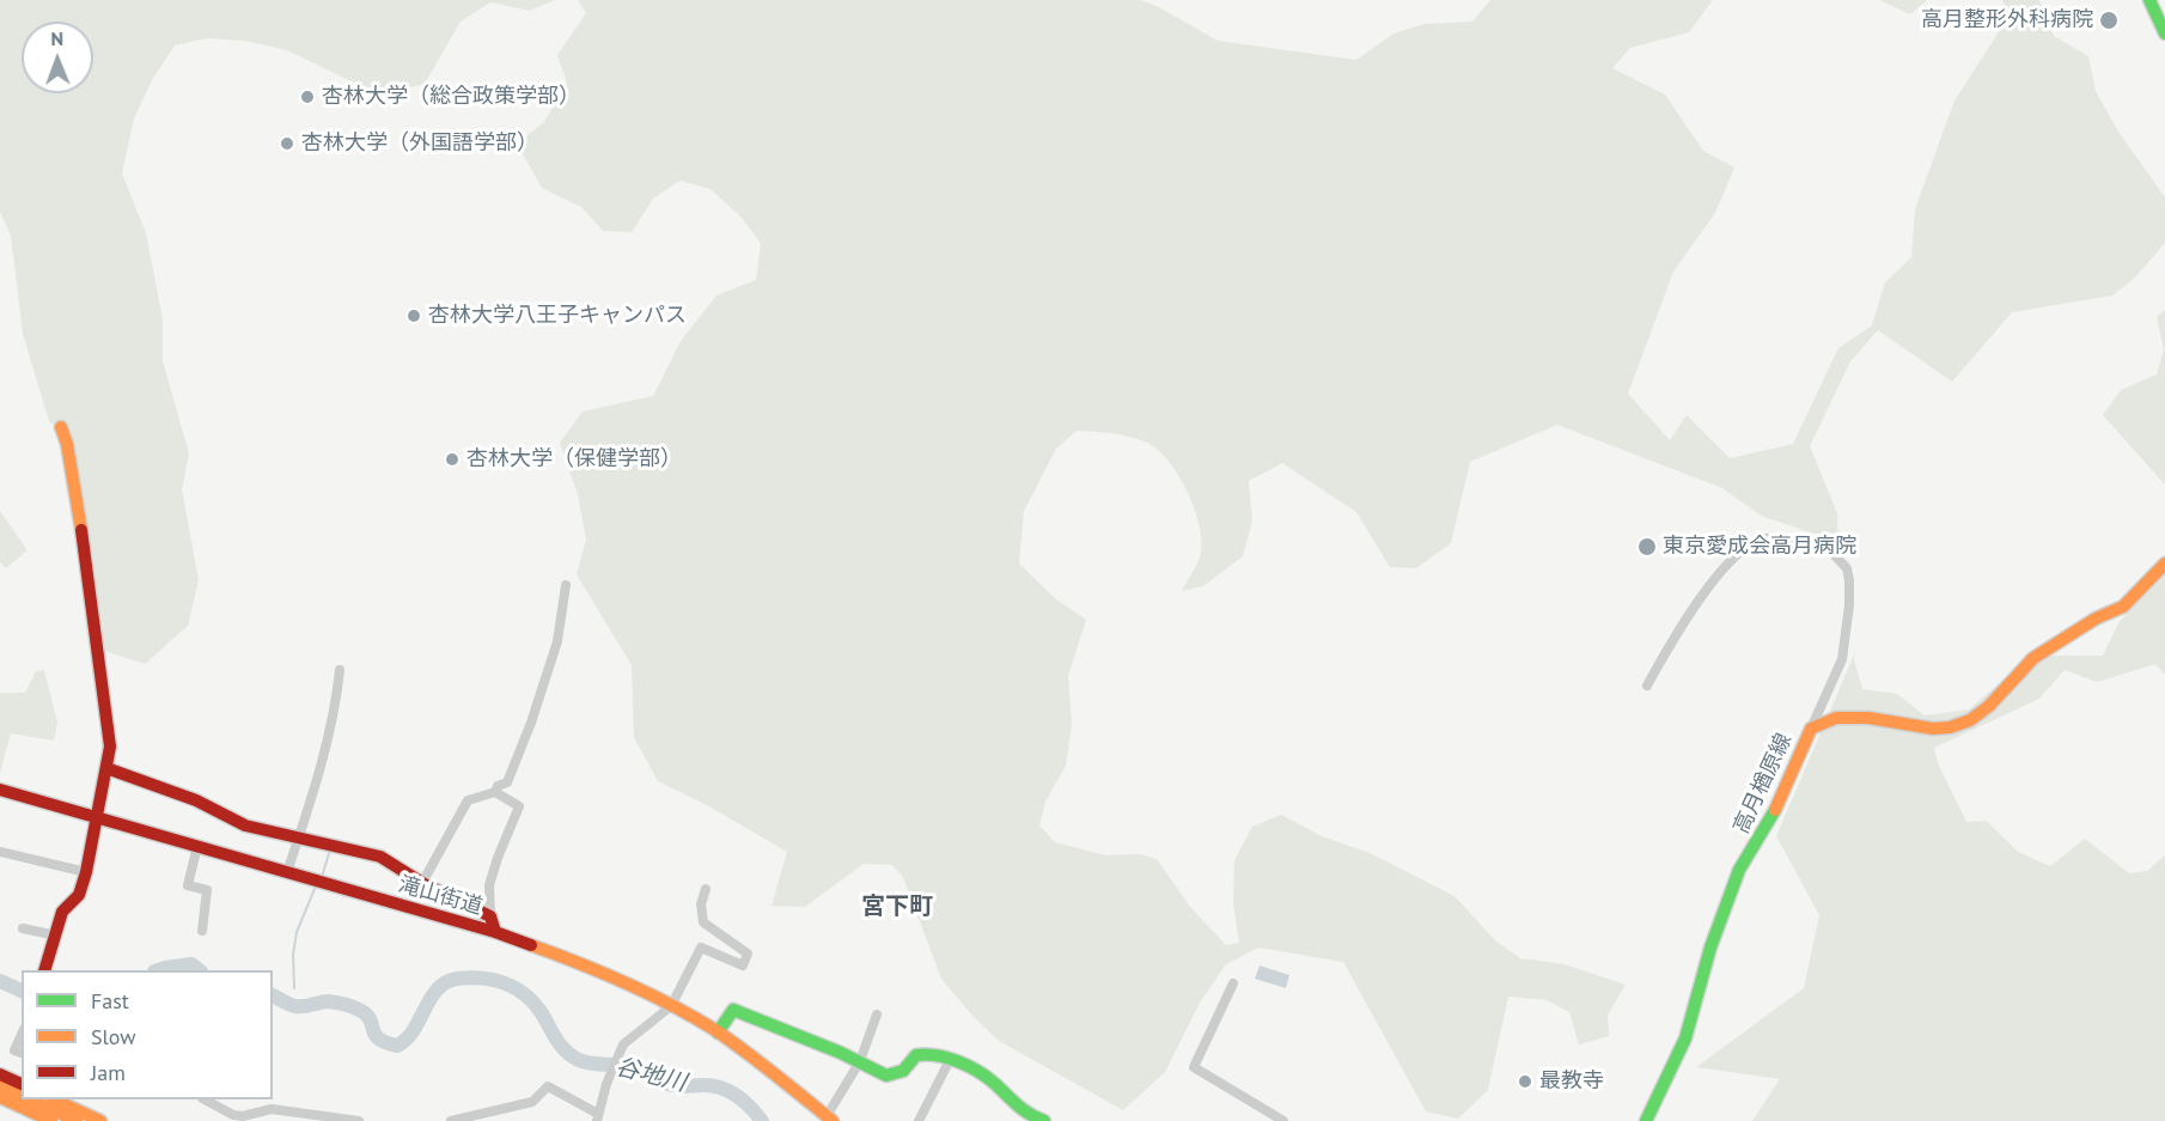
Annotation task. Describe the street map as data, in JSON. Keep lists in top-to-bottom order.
{
  "streets": {
    "main road": ["高月楢原線", "滝山街道"]
  },
  "districts": ["宮下町"],
  "water": ["谷地川"],
  "places": [
    "高月整形外科病院",
    "杏林大学（総合政策学部）",
    "杏林大学（外国語学部）",
    "杏林大学八王子キャンパス",
    "杏林大学（保健学部）",
    "東京愛成会高月病院",
    "最教寺"
  ],
  "legend": ["Fast", "Slow", "Jam"],
  "north": "top"
}
